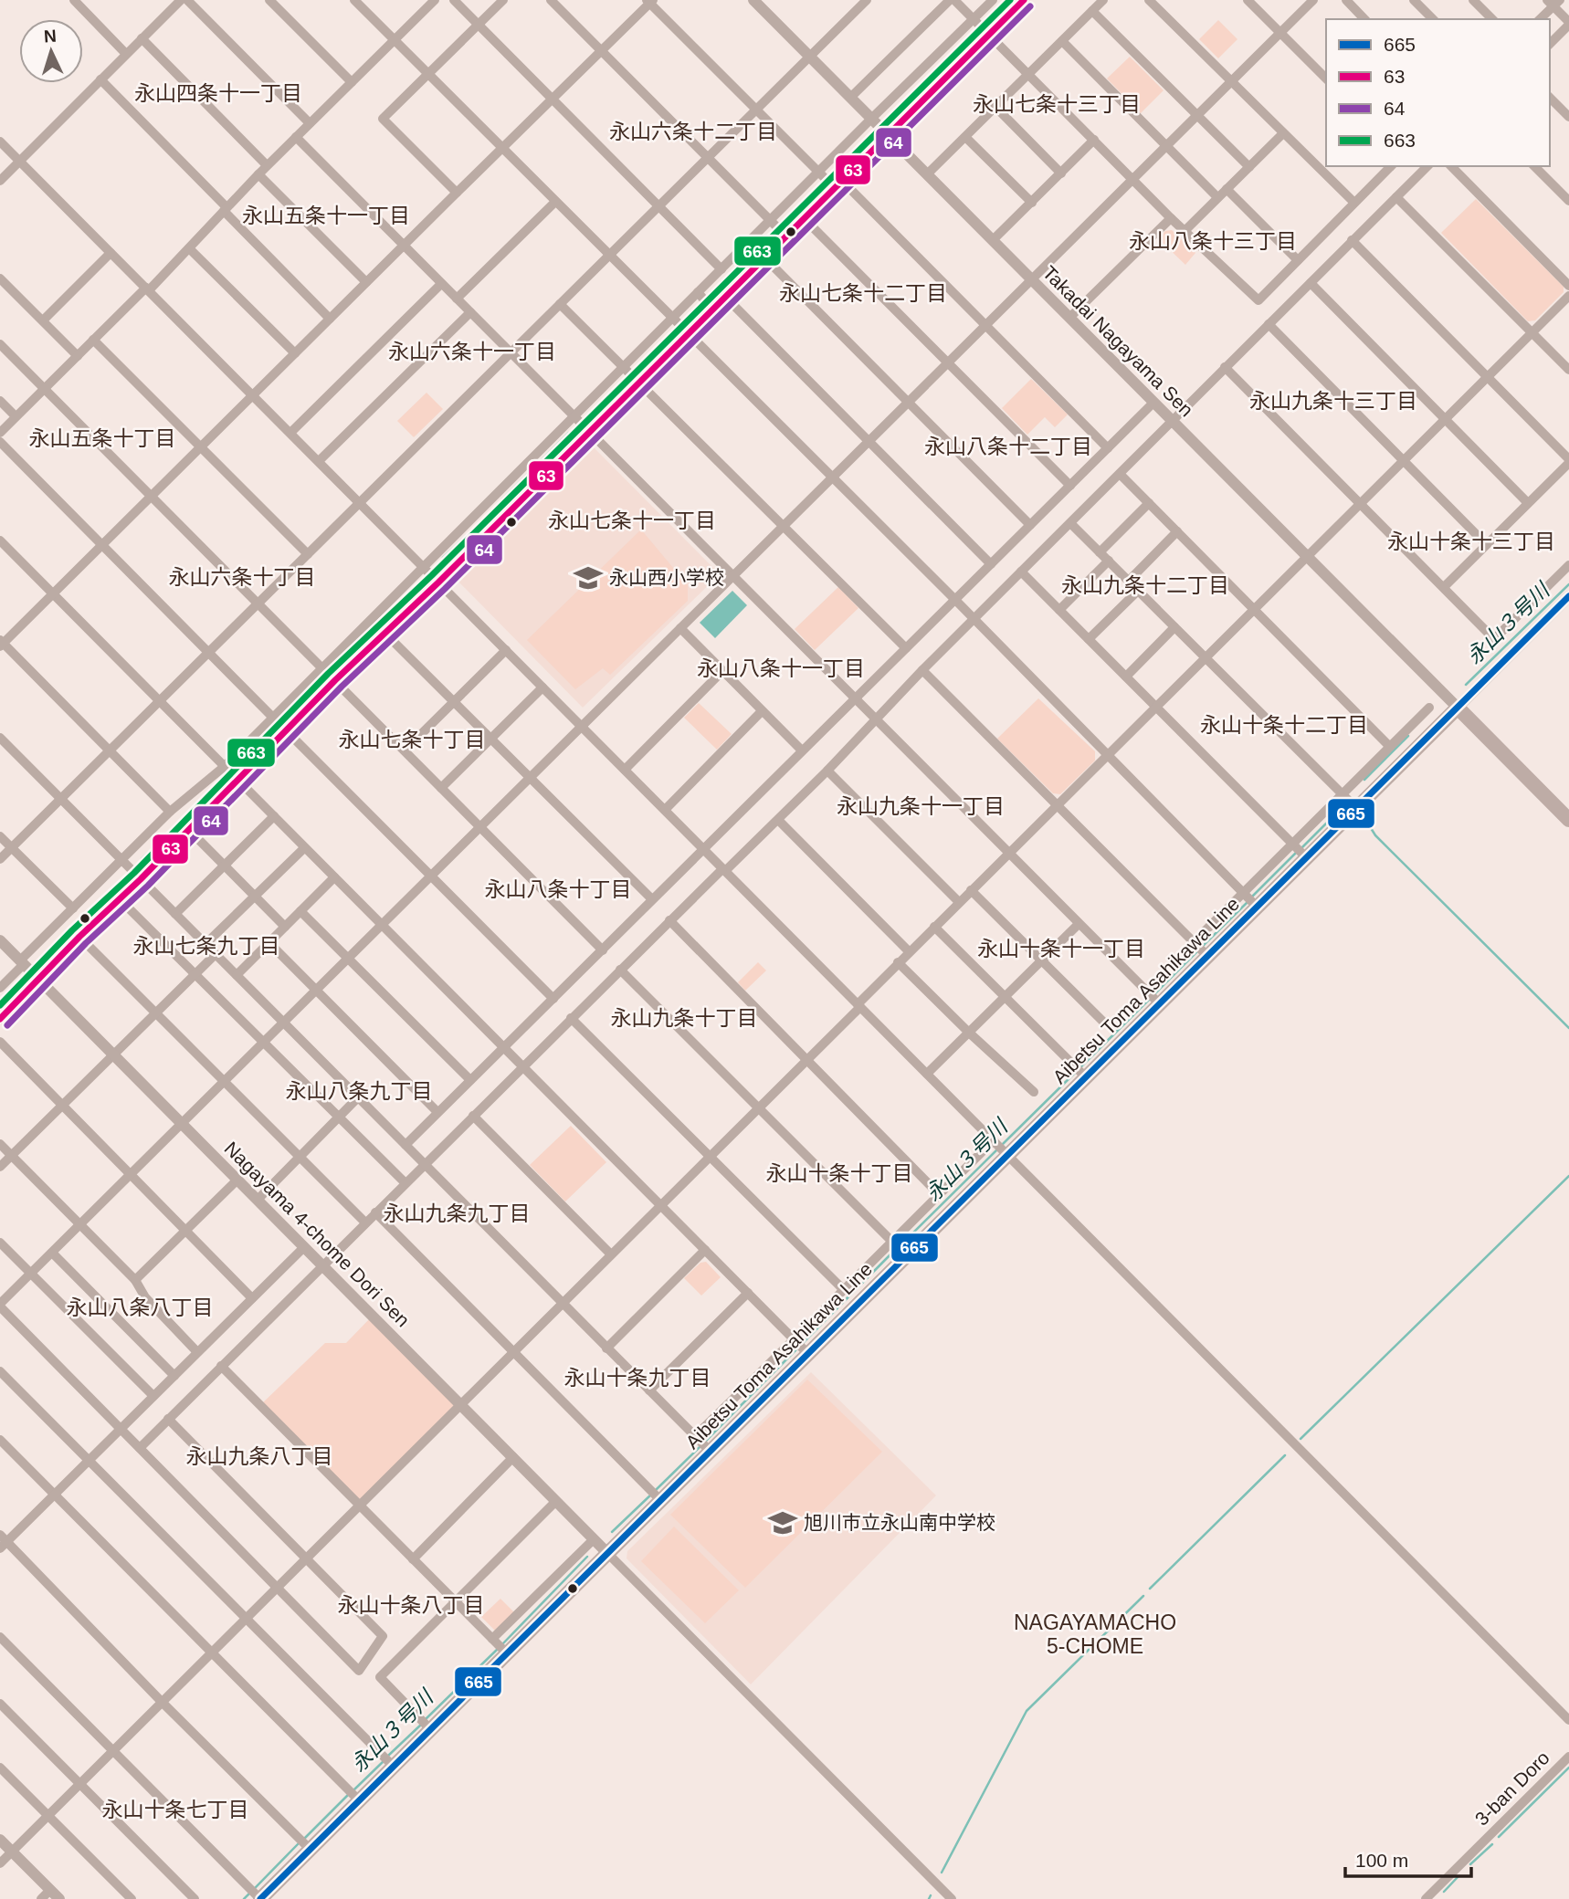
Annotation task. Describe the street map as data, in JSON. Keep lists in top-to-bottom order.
{
  "streets": {
    "main road": ["Aibetsu Toma Asahikawa Line"],
    "street": ["Takadai Nagayama Sen", "Nagayama 4-chome Dori Sen", "3-ban Doro"]
  },
  "crossings": [
    ["Takadai Nagayama Sen", "Aibetsu Toma Asahikawa Line"],
    ["Aibetsu Toma Asahikawa Line", "Nagayama 4-chome Dori Sen"]
  ],
  "districts": [
    "永山四条十一丁目",
    "永山七条十三丁目",
    "永山六条十二丁目",
    "永山五条十一丁目",
    "永山八条十三丁目",
    "永山七条十二丁目",
    "永山六条十一丁目",
    "永山九条十三丁目",
    "永山五条十丁目",
    "永山八条十二丁目",
    "永山七条十一丁目",
    "永山十条十三丁目",
    "永山六条十丁目",
    "永山九条十二丁目",
    "永山八条十一丁目",
    "永山十条十二丁目",
    "永山七条十丁目",
    "永山九条十一丁目",
    "永山八条十丁目",
    "永山七条九丁目",
    "永山十条十一丁目",
    "永山九条十丁目",
    "永山八条九丁目",
    "永山十条十丁目",
    "永山九条九丁目",
    "永山八条八丁目",
    "永山十条九丁目",
    "永山九条八丁目",
    "永山十条八丁目",
    "NAGAYAMACHO 5-CHOME",
    "永山十条七丁目"
  ],
  "water": ["永山３号川"],
  "places": {
    "school or university": ["永山西小学校", "旭川市立永山南中学校"]
  },
  "lines": [
    "transit line 63",
    "transit line 663",
    "transit line 64",
    "transit line 665"
  ],
  "legend": [
    "665",
    "63",
    "64",
    "663"
  ],
  "scale_bar": "100 m",
  "north": "top"
}
